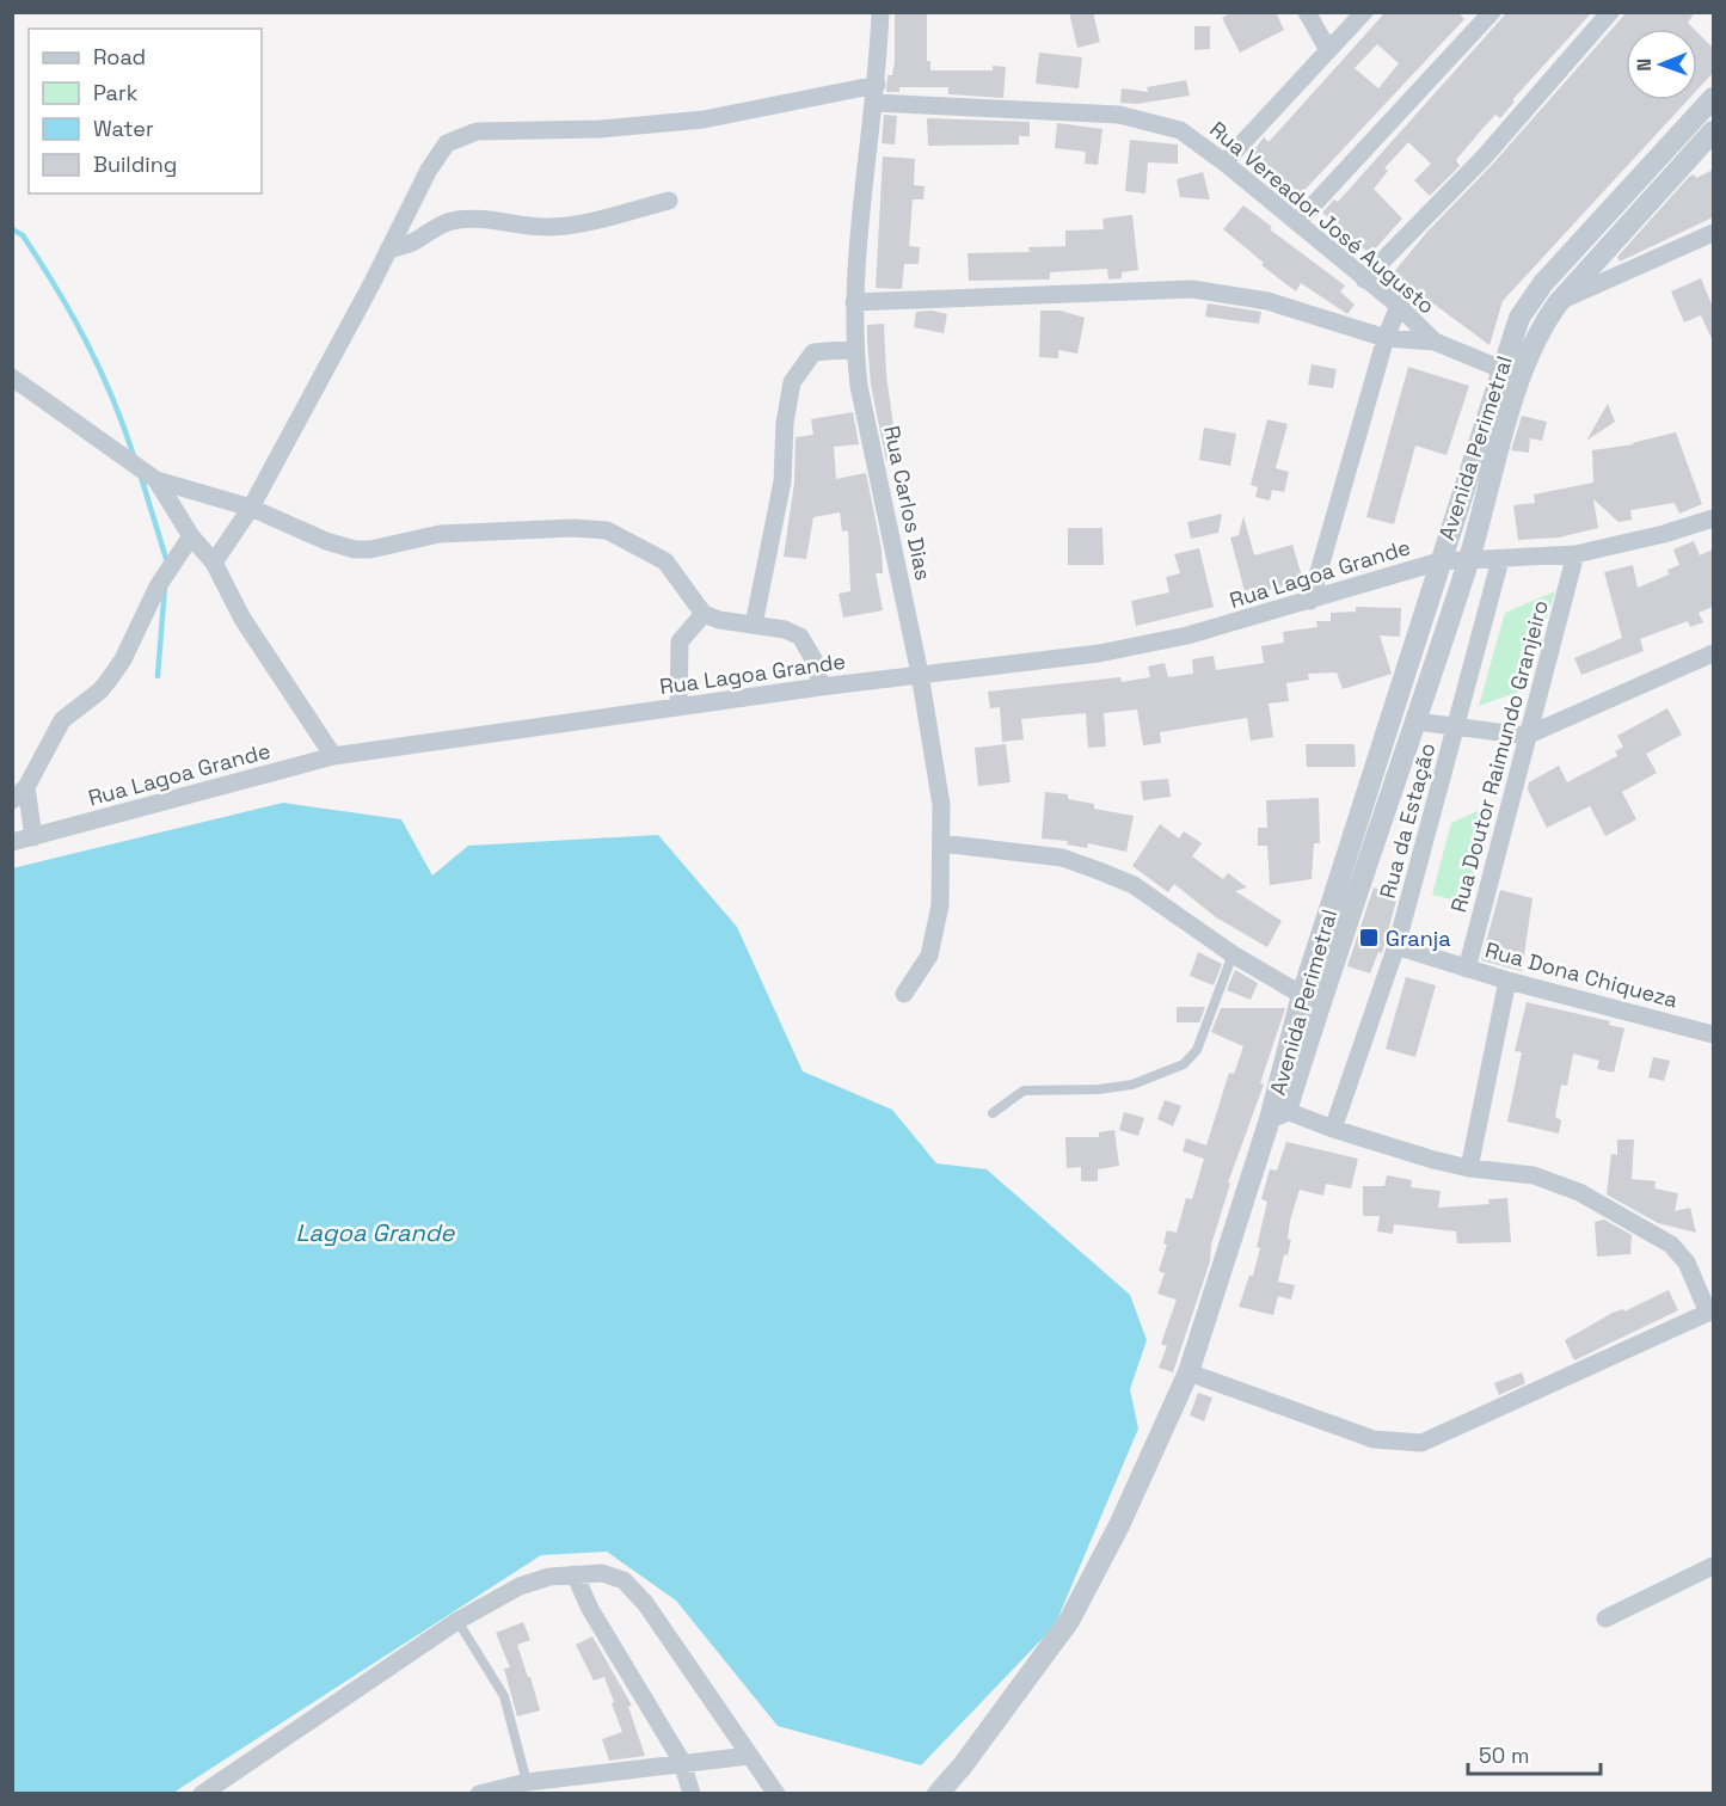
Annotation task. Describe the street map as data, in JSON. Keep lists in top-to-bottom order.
{
  "streets": {
    "street": [
      "Rua Vereador José Augusto",
      "Avenida Perimetral",
      "Rua Carlos Dias",
      "Rua Lagoa Grande",
      "Rua Doutor Raimundo Granjeiro",
      "Rua da Estação",
      "Rua Dona Chiqueza"
    ]
  },
  "crossings": [
    ["Rua Vereador José Augusto", "Avenida Perimetral"],
    ["Rua Vereador José Augusto", "Rua Carlos Dias"],
    ["Avenida Perimetral", "Rua Lagoa Grande"],
    ["Rua Carlos Dias", "Rua Lagoa Grande"],
    ["Rua Lagoa Grande", "Rua Doutor Raimundo Granjeiro"],
    ["Rua Lagoa Grande", "Rua da Estação"],
    ["Rua Doutor Raimundo Granjeiro", "Rua Dona Chiqueza"],
    ["Rua da Estação", "Rua Dona Chiqueza"]
  ],
  "water": ["Lagoa Grande"],
  "places": {
    "transit": ["Granja"]
  },
  "legend": [
    "Road",
    "Park",
    "Water",
    "Building"
  ],
  "scale_bar": "50 m",
  "north": "left"
}
